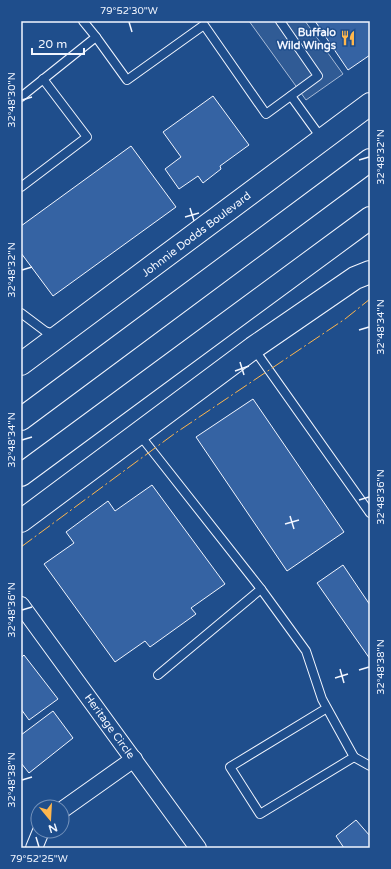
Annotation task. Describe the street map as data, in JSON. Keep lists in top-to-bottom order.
{
  "streets": {
    "main road": ["Johnnie Dodds Boulevard"],
    "street": ["Heritage Circle"]
  },
  "places": {
    "restaurant": ["Buffalo Wild Wings"]
  },
  "scale_bar": "20 m",
  "north": "bottom",
  "coordinates": [
    "79°52'30\"W",
    "32°48'30\"N",
    "32°48'32\"N",
    "32°48'34\"N",
    "32°48'36\"N",
    "32°48'38\"N",
    "79°52'25\"W"
  ]
}
